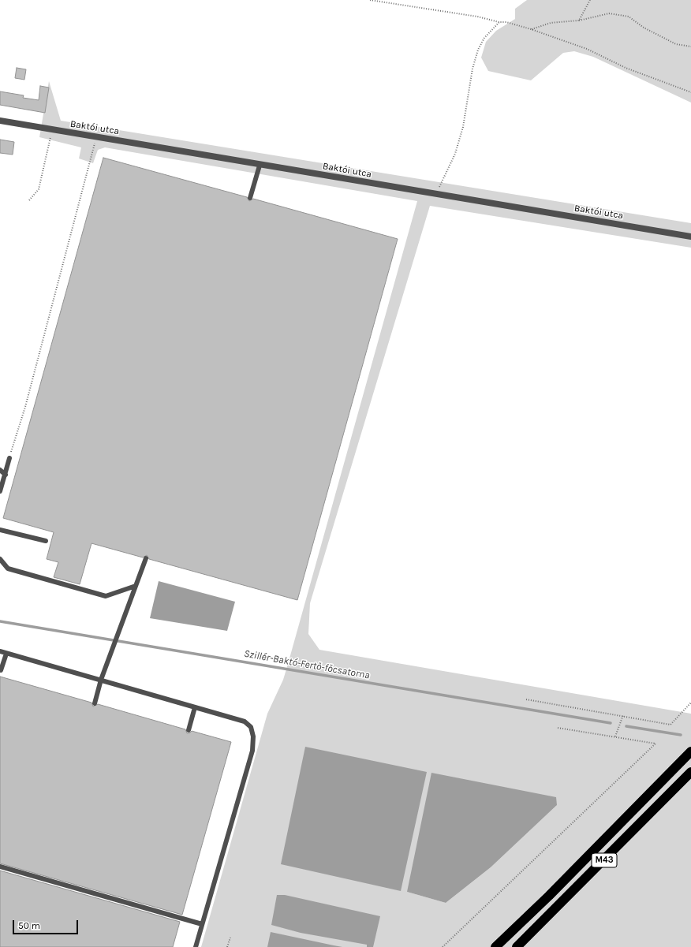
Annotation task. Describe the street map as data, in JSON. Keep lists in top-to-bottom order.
{
  "streets": {
    "highway": ["M43"],
    "street": ["Baktói utca"]
  },
  "water": ["Szillér-Baktó-Fertő-főcsatorna"],
  "scale_bar": "50 m"
}
